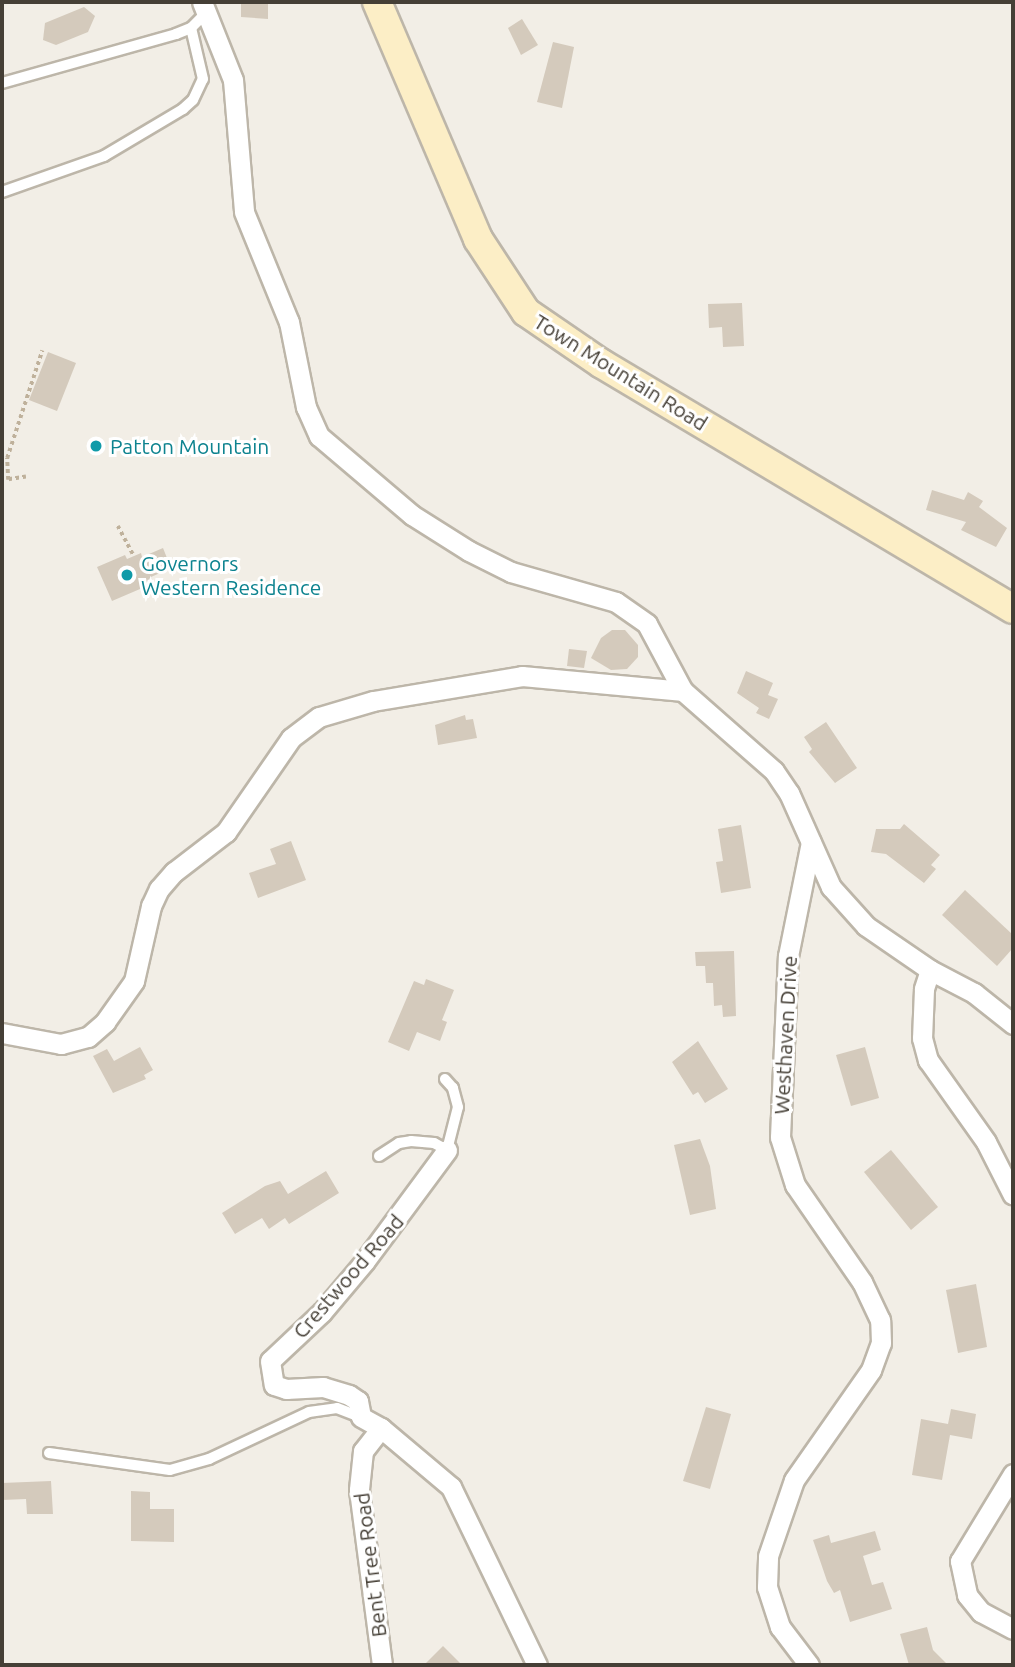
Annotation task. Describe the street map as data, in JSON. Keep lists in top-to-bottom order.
{
  "streets": {
    "main road": ["Town Mountain Road"],
    "street": ["Westhaven Drive", "Crestwood Road", "Bent Tree Road"]
  },
  "crossings": [
    ["Crestwood Road", "Bent Tree Road"]
  ],
  "places": ["Patton Mountain", "Governors Western Residence"]
}
